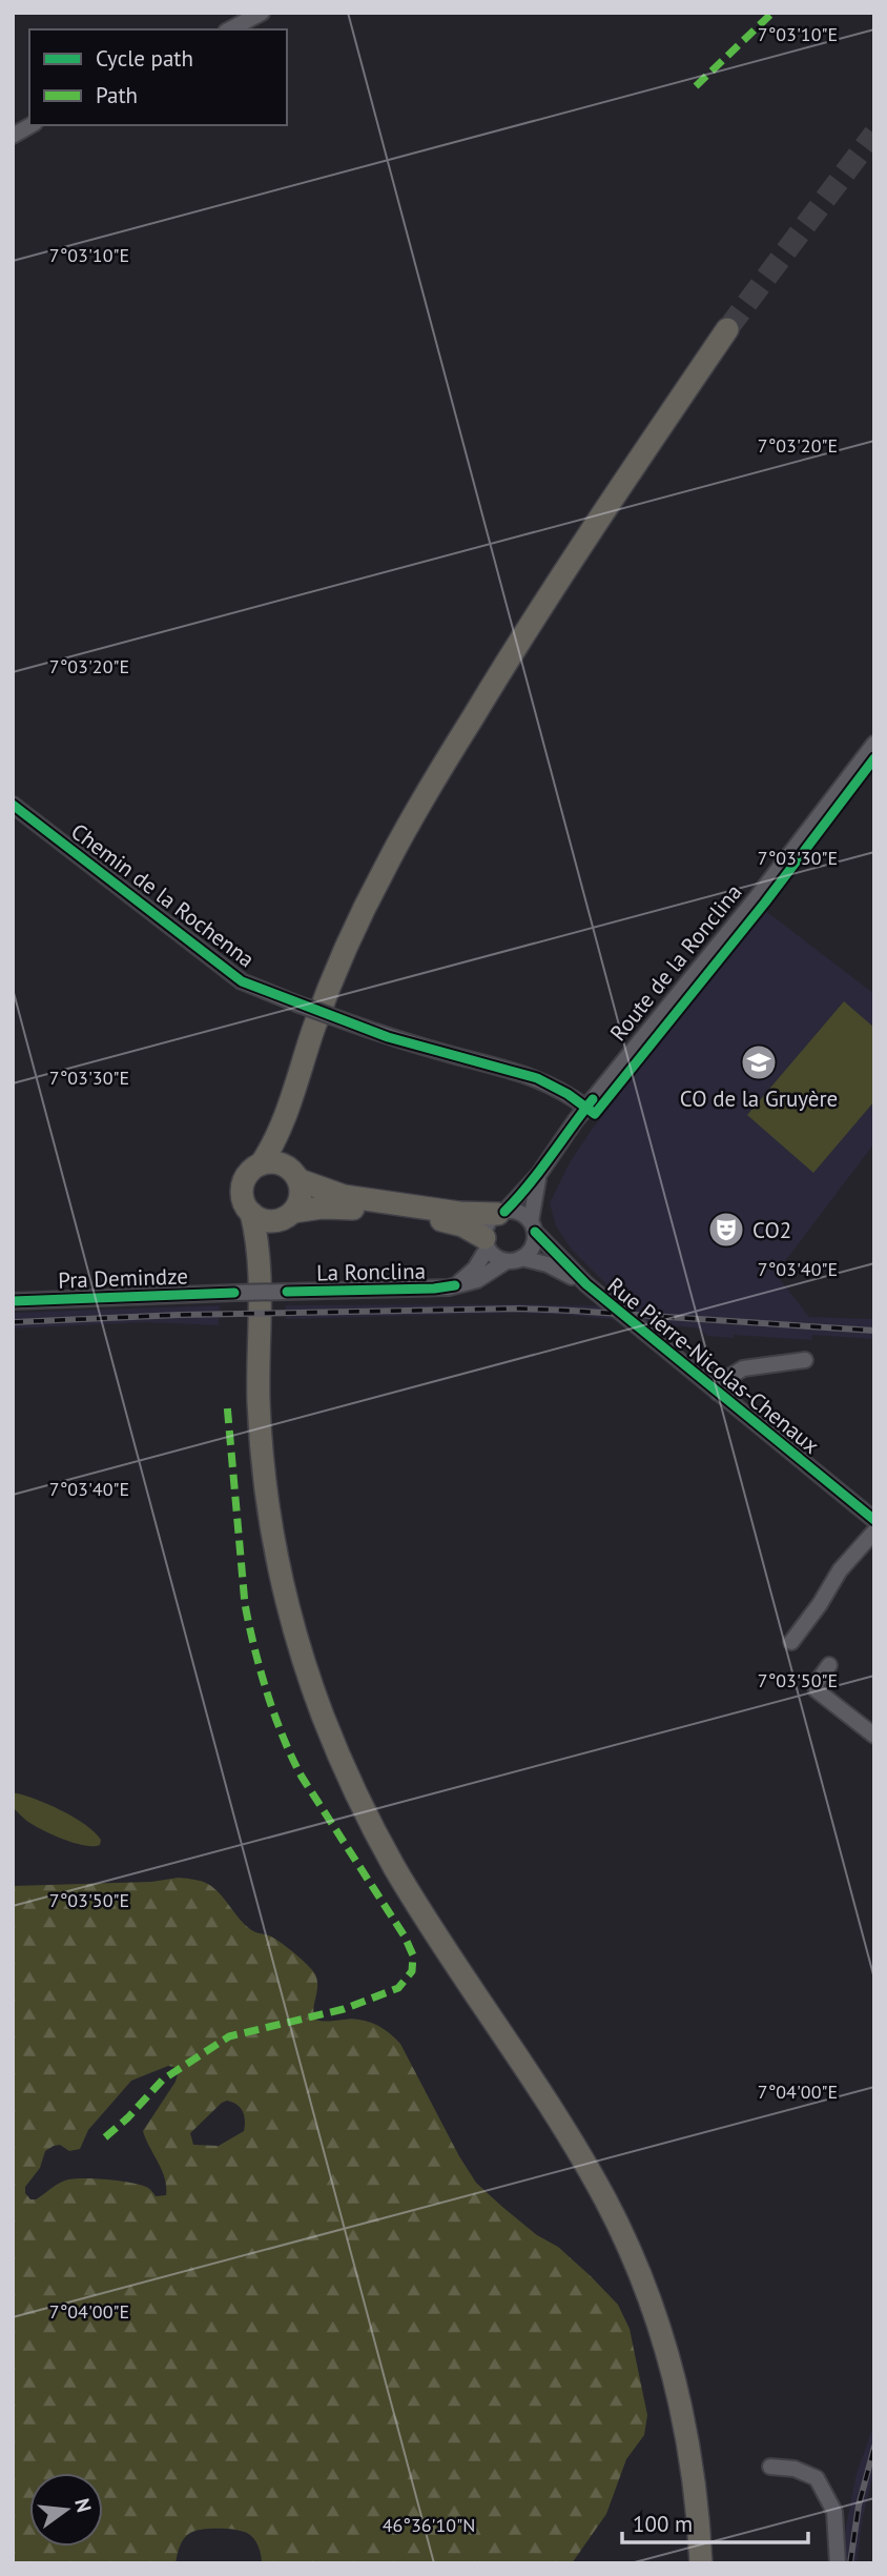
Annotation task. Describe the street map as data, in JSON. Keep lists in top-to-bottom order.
{
  "streets": {
    "street": [
      "Chemin de la Rochenna",
      "Route de la Ronclina",
      "La Ronclina",
      "Pra Demindze",
      "Rue Pierre-Nicolas-Chenaux"
    ]
  },
  "crossings": [
    ["Chemin de la Rochenna", "Route de la Ronclina"],
    ["Route de la Ronclina", "La Ronclina"],
    ["Route de la Ronclina", "Rue Pierre-Nicolas-Chenaux"],
    ["La Ronclina", "Pra Demindze"],
    ["La Ronclina", "Rue Pierre-Nicolas-Chenaux"]
  ],
  "places": {
    "school or university": ["CO de la Gruyère"],
    "theatre": ["CO2"]
  },
  "legend": ["Cycle path", "Path"],
  "scale_bar": "100 m",
  "north": "right",
  "coordinates": [
    "7°03'10\"E",
    "7°03'20\"E",
    "7°03'30\"E",
    "7°03'40\"E",
    "7°03'50\"E",
    "7°04'00\"E",
    "46°36'10\"N"
  ]
}
